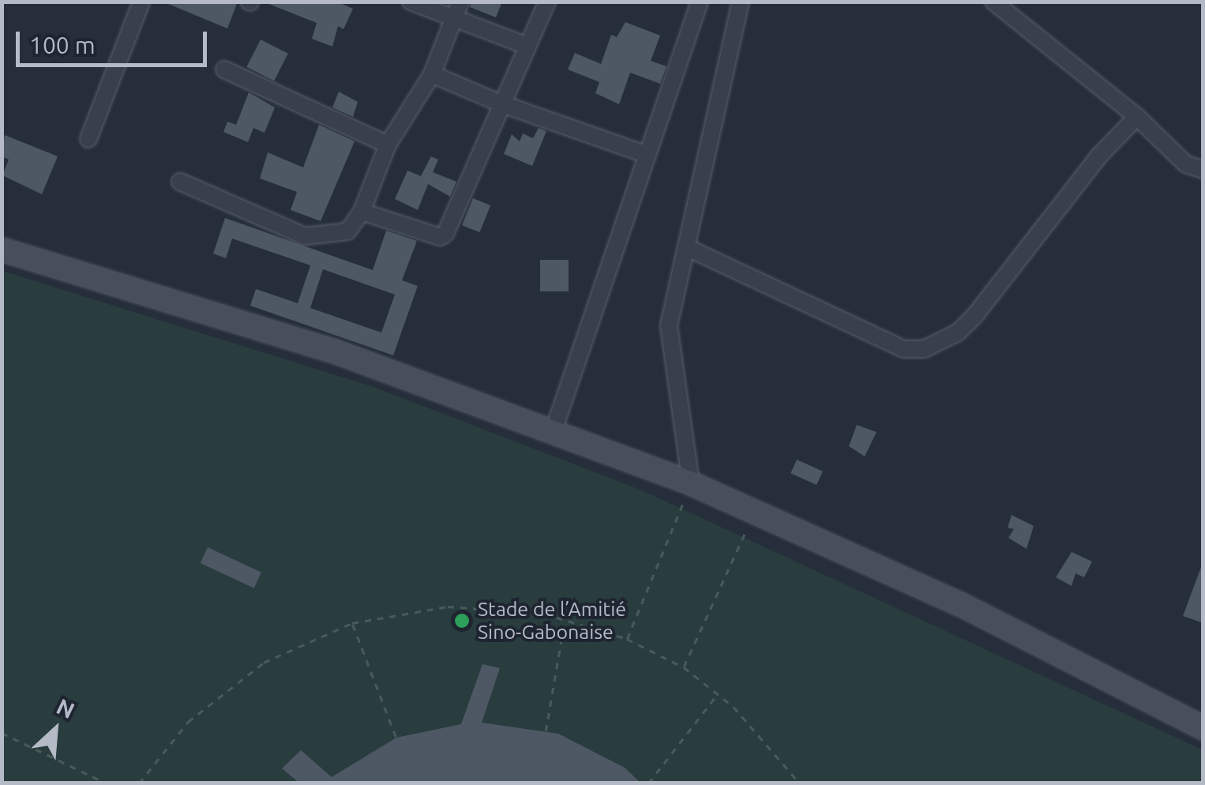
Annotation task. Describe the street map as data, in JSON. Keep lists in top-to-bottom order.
{
  "places": ["Stade de l’Amitié Sino-Gabonaise"],
  "scale_bar": "100 m",
  "north": "top right"
}
